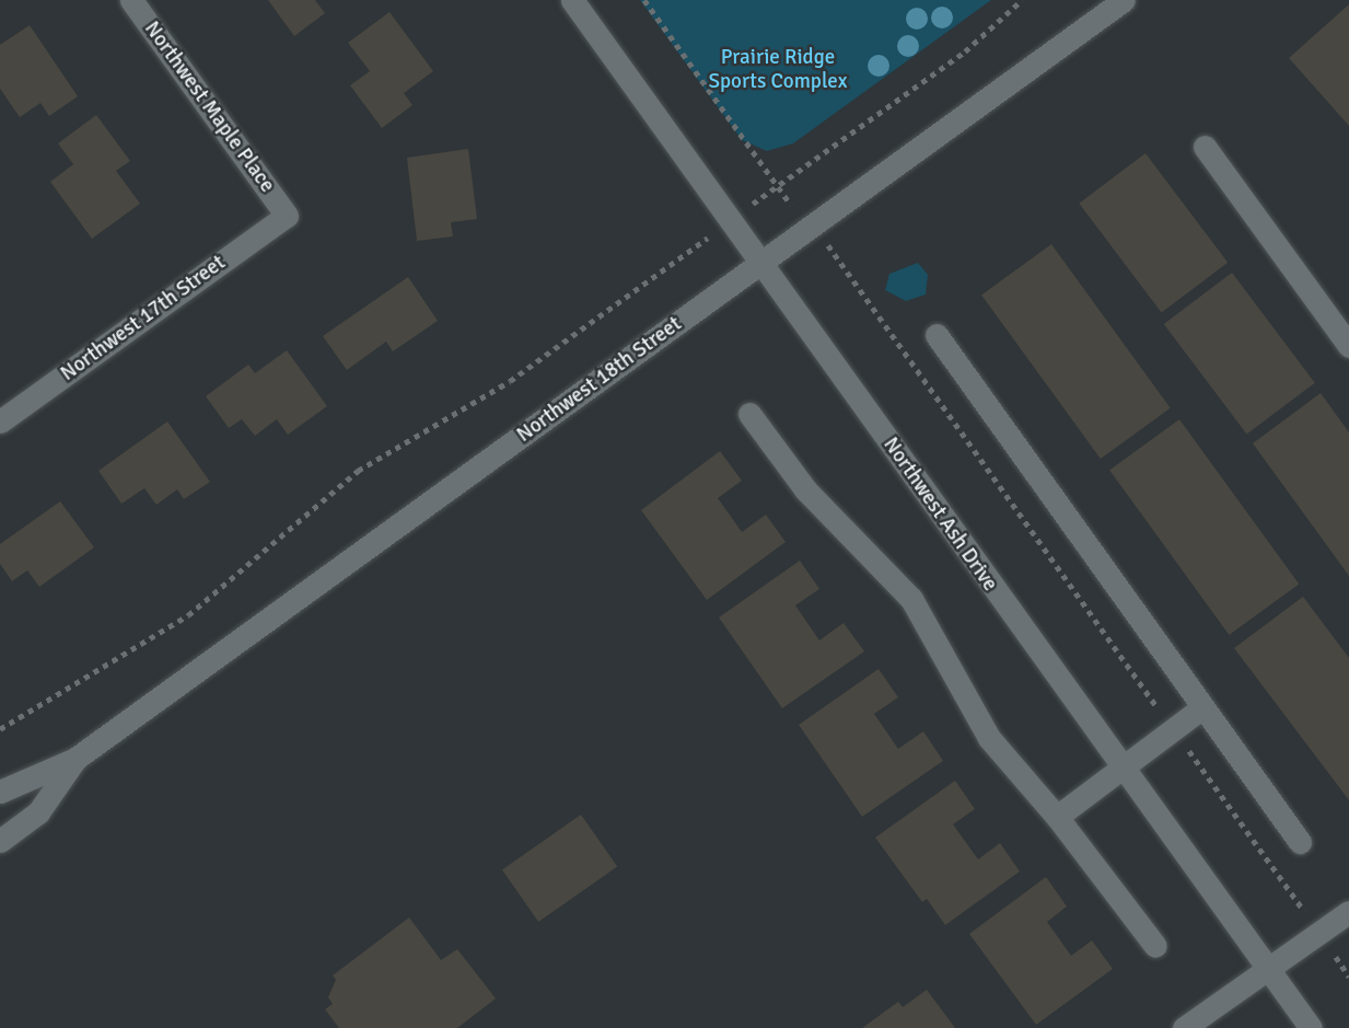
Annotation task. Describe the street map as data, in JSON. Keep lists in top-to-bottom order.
{
  "streets": {
    "street": [
      "Northwest Maple Place",
      "Northwest 17th Street",
      "Northwest 18th Street",
      "Northwest Ash Drive"
    ]
  },
  "crossings": [
    ["Northwest Maple Place", "Northwest 17th Street"],
    ["Northwest 18th Street", "Northwest Ash Drive"]
  ],
  "parks": ["Prairie Ridge Sports Complex"]
}
